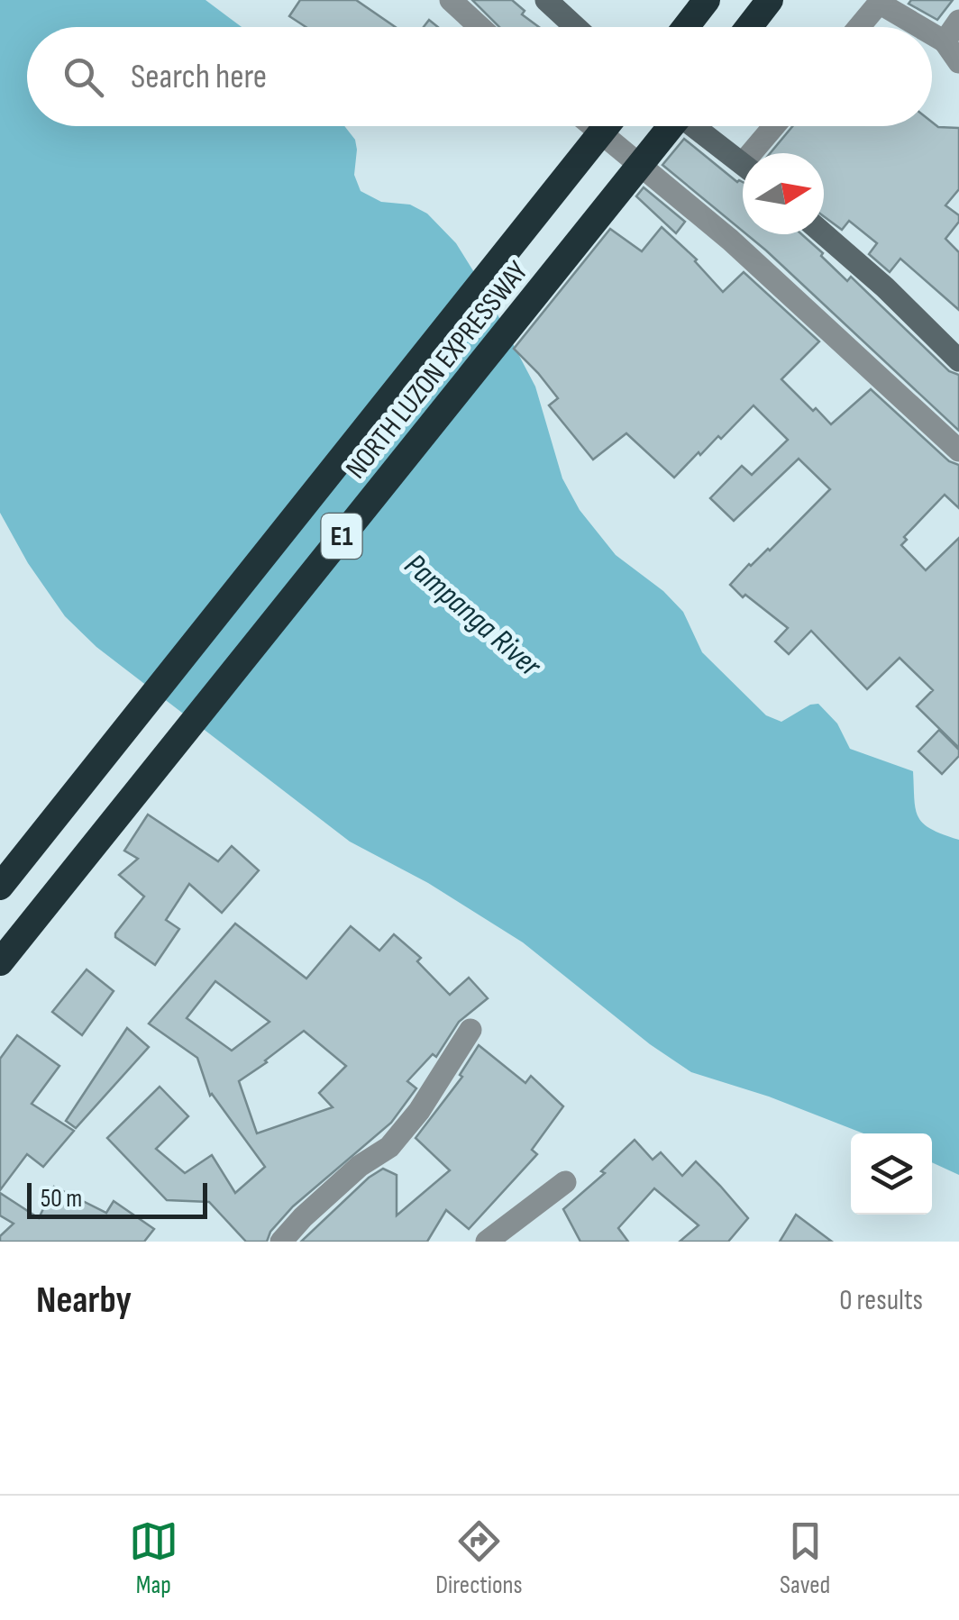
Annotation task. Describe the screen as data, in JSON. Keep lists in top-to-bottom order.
{
  "streets": {
    "highway": ["NORTH LUZON EXPRESSWAY", "E1"]
  },
  "water": ["Pampanga River"],
  "scale_bar": "50 m",
  "north": "right",
  "page": {
    "search": "Search here",
    "scale": "50 m",
    "heading": ["Nearby", "0 results"],
    "nav": ["Map", "Directions", "Saved"]
  }
}
